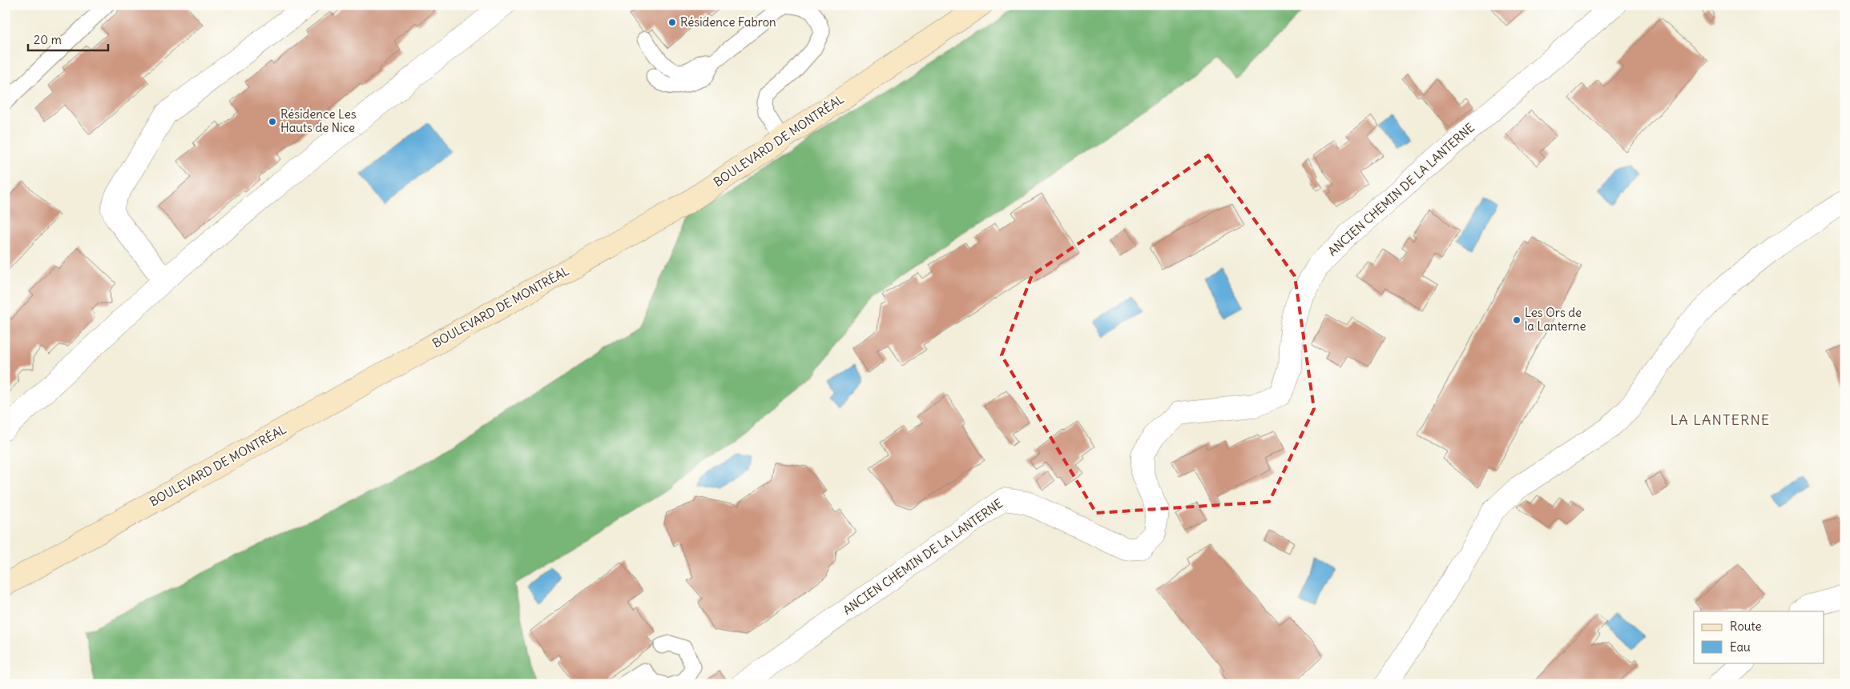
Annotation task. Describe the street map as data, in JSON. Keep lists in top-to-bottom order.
{
  "streets": {
    "street": ["BOULEVARD DE MONTRÉAL", "ANCIEN CHEMIN DE LA LANTERNE"]
  },
  "districts": ["LA LANTERNE"],
  "places": ["Résidence Fabron", "Résidence Les Hauts de Nice", "Les Ors de la Lanterne"],
  "legend": ["Route", "Eau"],
  "scale_bar": "20 m"
}
